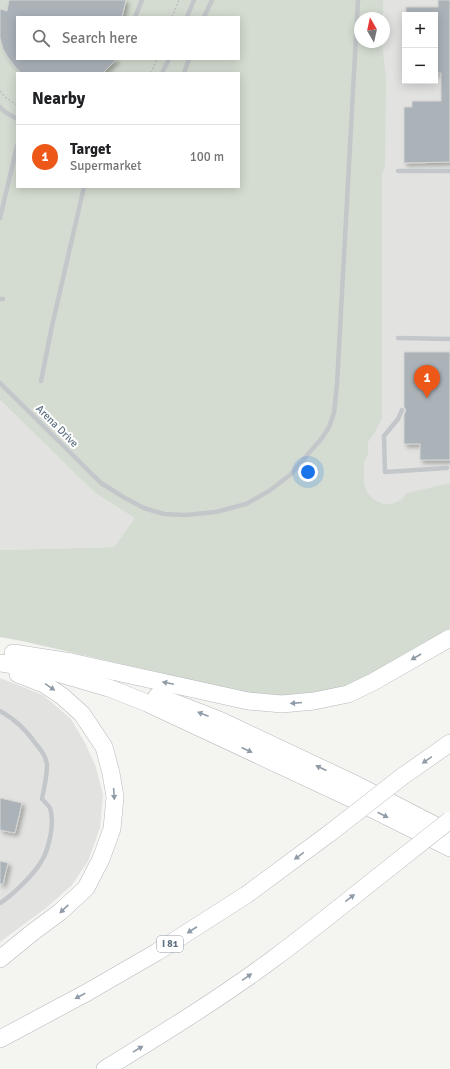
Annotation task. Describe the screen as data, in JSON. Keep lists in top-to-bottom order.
{
  "streets": {
    "highway": ["I 81"],
    "lane": ["Arena Drive"]
  },
  "north": "top",
  "page": {
    "map_buttons": ["+", "−"],
    "search": "Search here",
    "heading": "Nearby",
    "list": [
      {
        "mark": "1",
        "name": "Target",
        "note": "Supermarket",
        "value": "100 m"
      }
    ],
    "pins": "1"
  }
}
